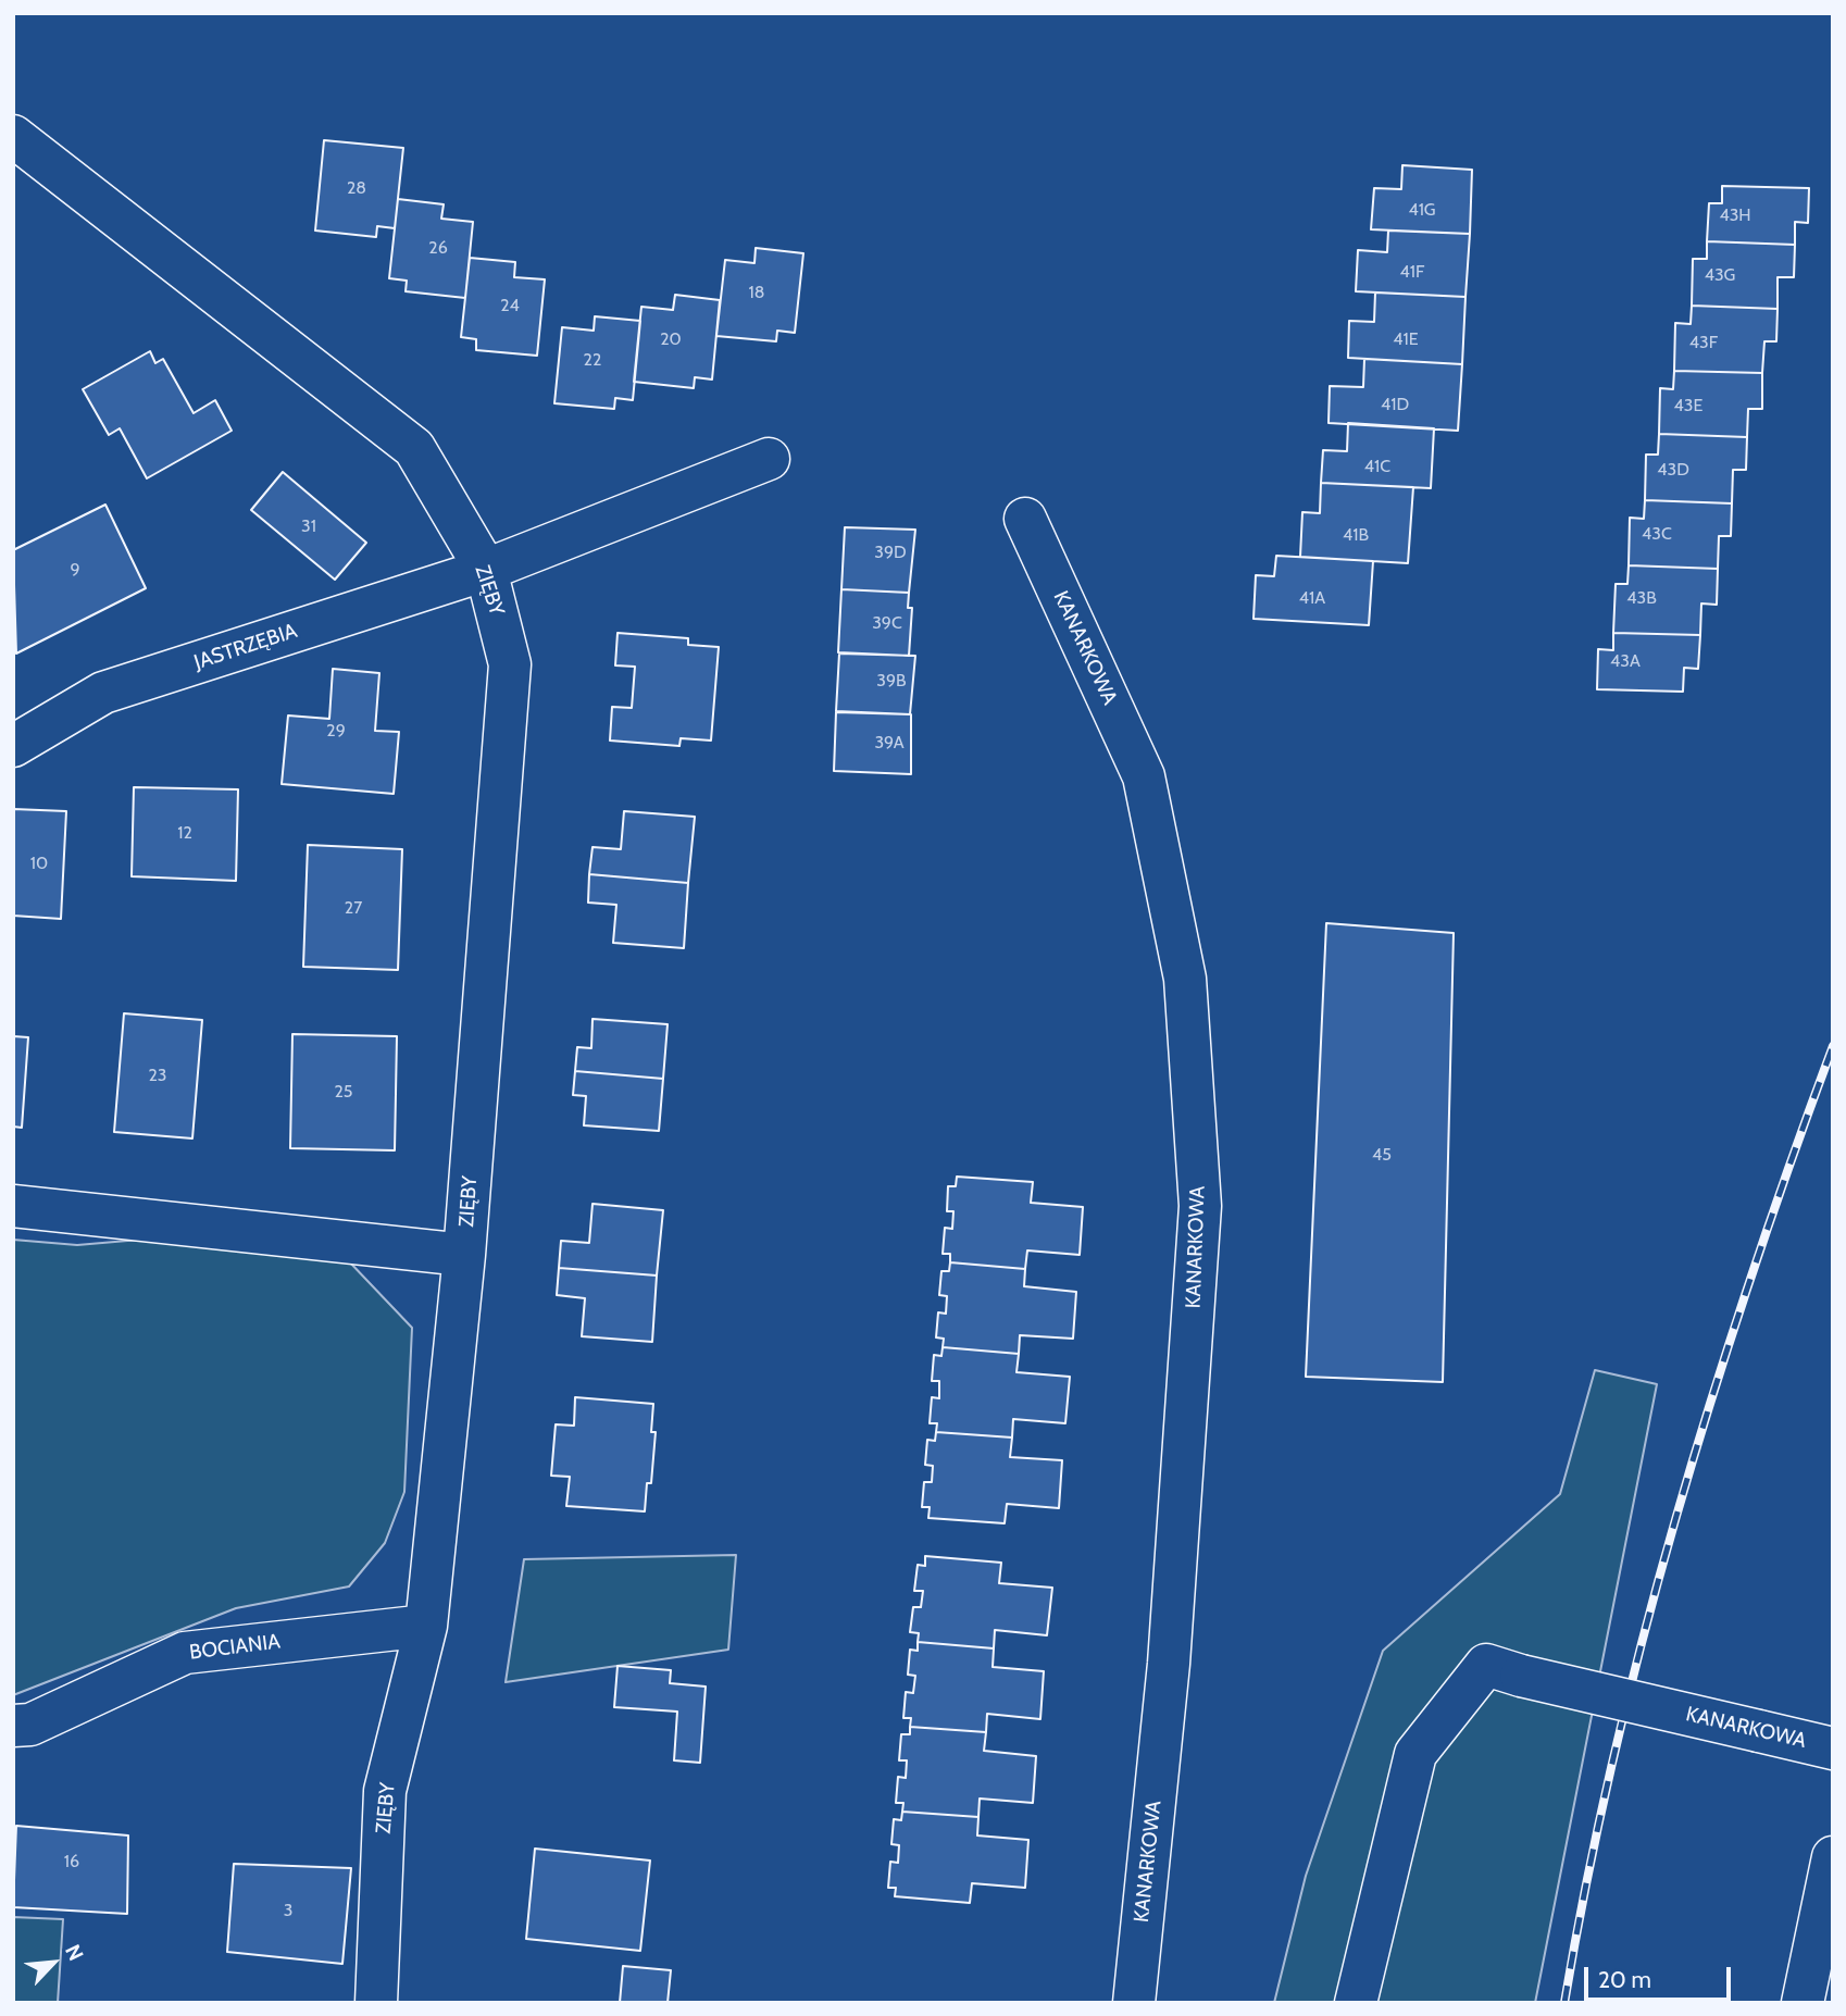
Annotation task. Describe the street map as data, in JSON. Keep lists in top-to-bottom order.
{
  "streets": {
    "street": [
      "ZIĘBY",
      "JASTRZĘBIA",
      "KANARKOWA",
      "BOCIANIA"
    ]
  },
  "crossings": [
    ["ZIĘBY", "JASTRZĘBIA"],
    ["ZIĘBY", "BOCIANIA"]
  ],
  "house_numbers": [
    "28",
    "41G",
    "43H",
    "26",
    "41F",
    "43G",
    "18",
    "24",
    "20",
    "41E",
    "43F",
    "22",
    "41D",
    "43E",
    "41C",
    "43D",
    "31",
    "43C",
    "41B",
    "39D",
    "9",
    "41A",
    "43B",
    "39C",
    "43A",
    "39B",
    "29",
    "39A",
    "12",
    "10",
    "27",
    "23",
    "25",
    "45",
    "16",
    "3"
  ],
  "scale_bar": "20 m",
  "north": "top right"
}
